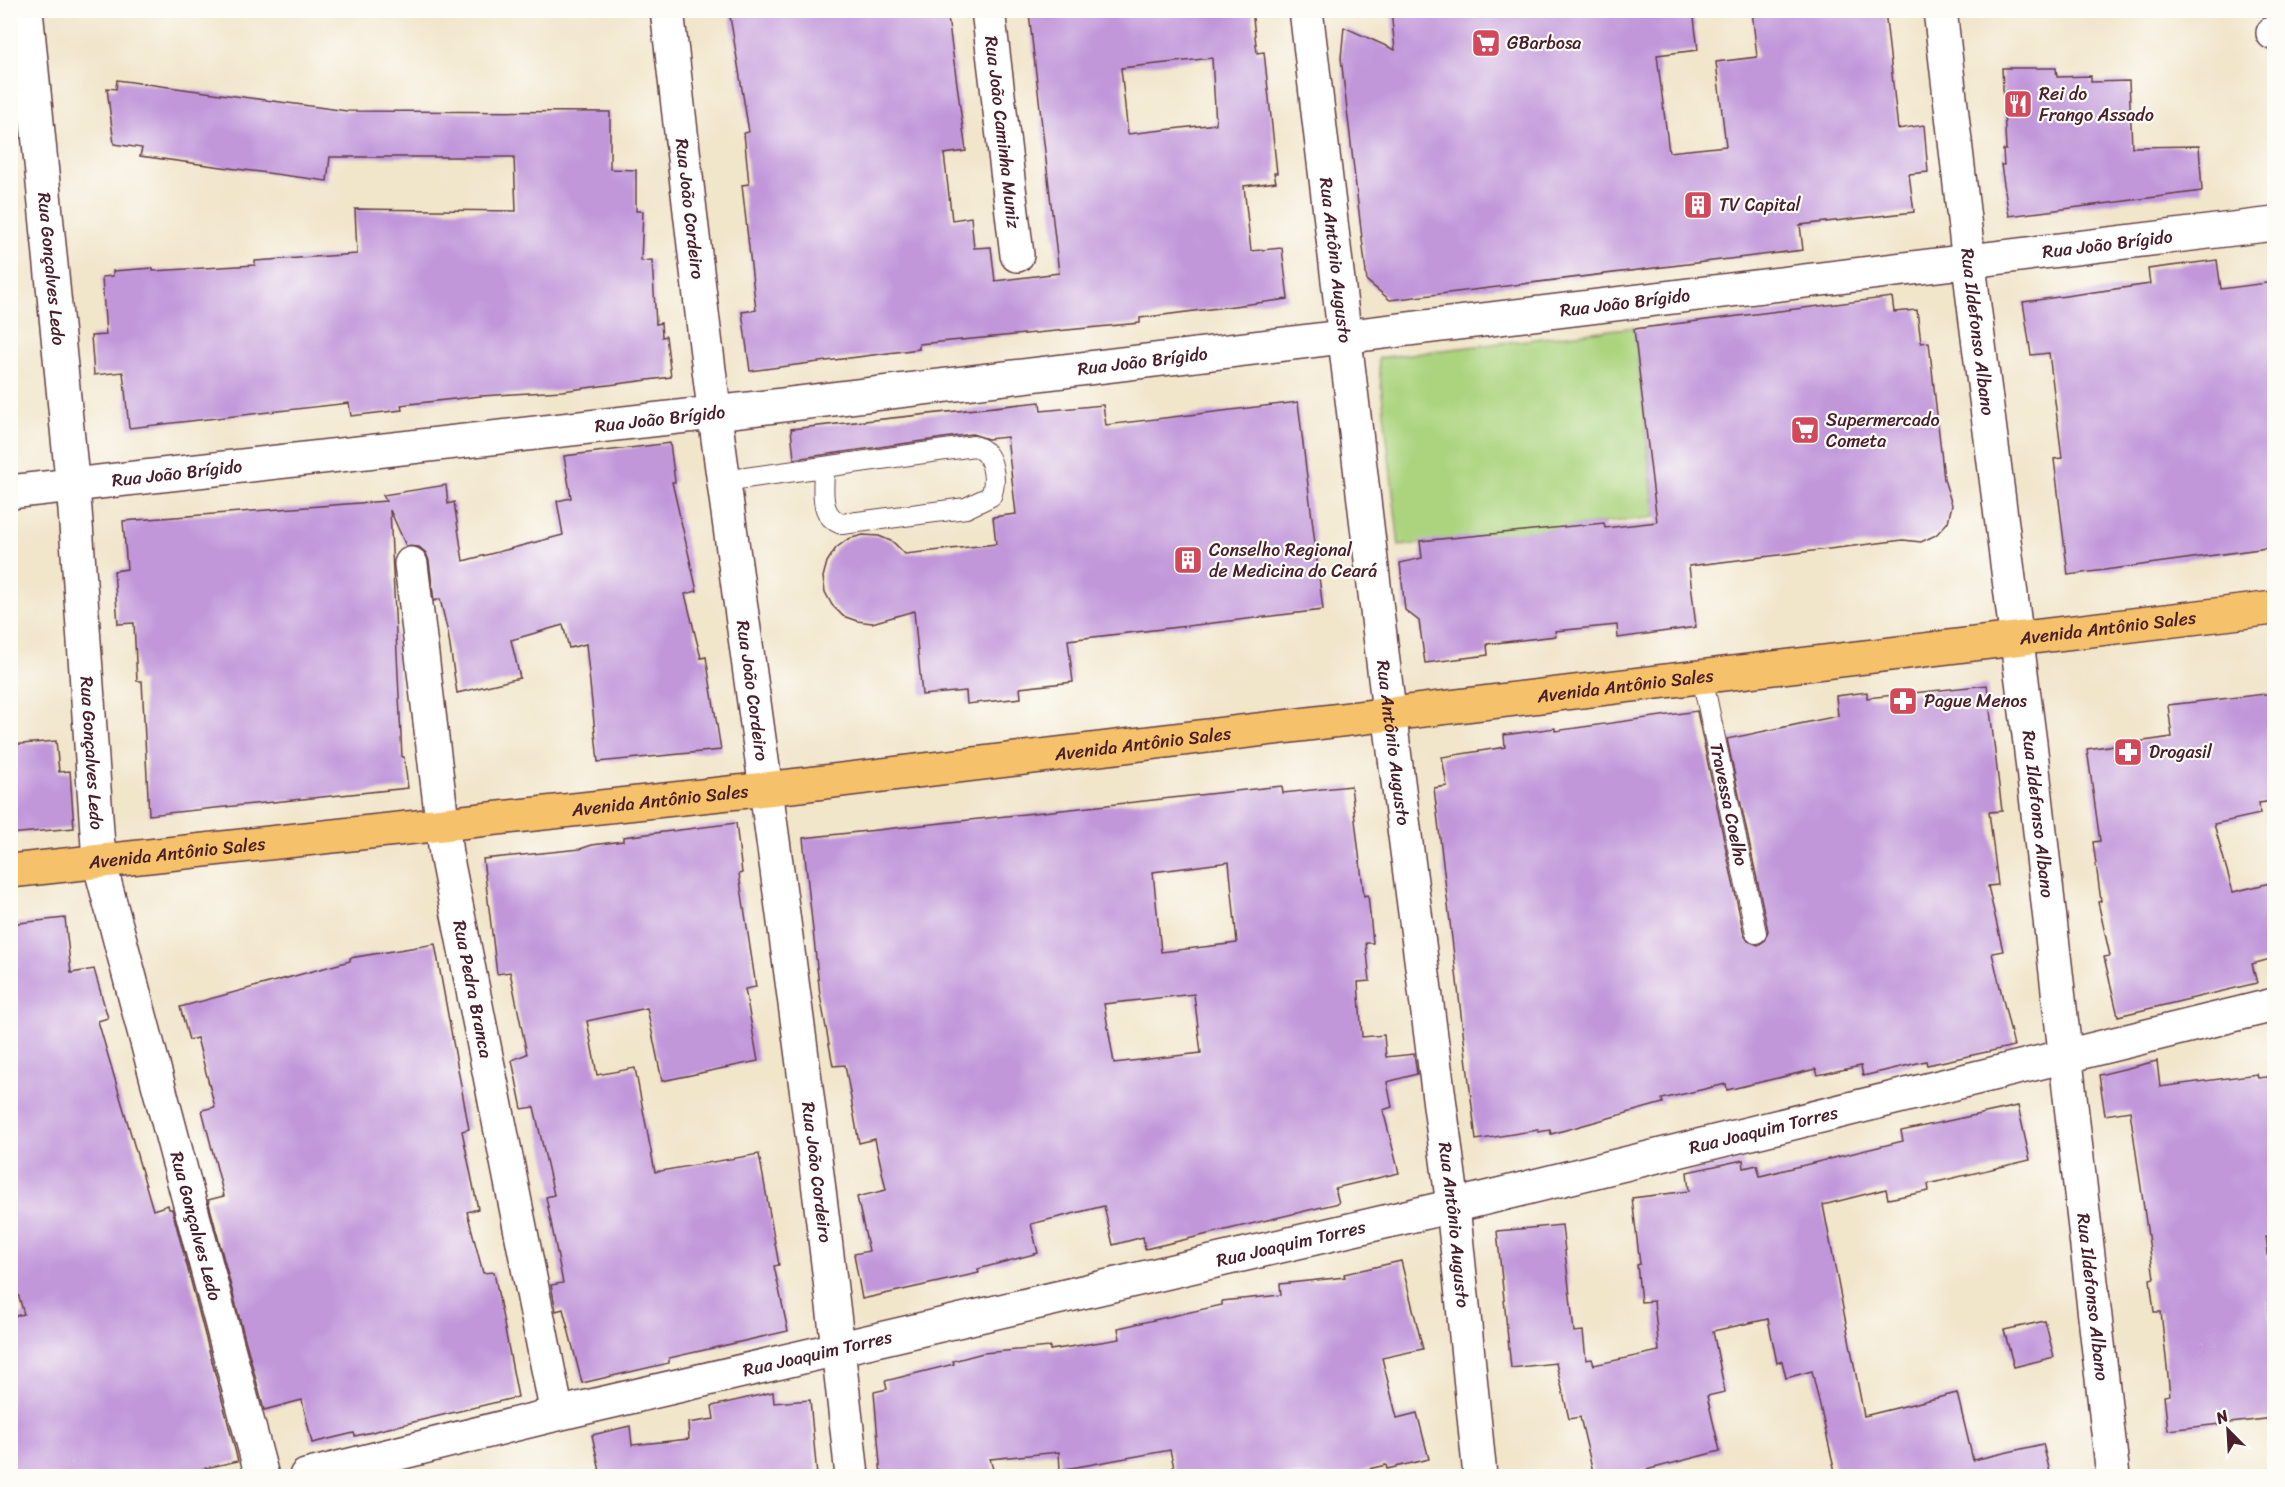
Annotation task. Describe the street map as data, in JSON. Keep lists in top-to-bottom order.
{
  "streets": {
    "main road": ["Avenida Antônio Sales"],
    "street": [
      "Rua João Caminha Muniz",
      "Rua João Cordeiro",
      "Rua João Brígido",
      "Rua Antônio Augusto",
      "Rua Gonçalves Ledo",
      "Rua Ildefonso Albano",
      "Rua Pedra Branca",
      "Rua Joaquim Torres"
    ],
    "lane": ["Travessa Coelho"]
  },
  "crossings": [
    ["Rua João Cordeiro", "Rua João Brígido"],
    ["Rua João Cordeiro", "Avenida Antônio Sales"],
    ["Rua João Cordeiro", "Rua Joaquim Torres"],
    ["Rua João Brígido", "Rua Antônio Augusto"],
    ["Rua João Brígido", "Rua Gonçalves Ledo"],
    ["Rua João Brígido", "Rua Ildefonso Albano"],
    ["Rua Antônio Augusto", "Avenida Antônio Sales"],
    ["Rua Antônio Augusto", "Rua Joaquim Torres"],
    ["Rua Gonçalves Ledo", "Avenida Antônio Sales"],
    ["Rua Ildefonso Albano", "Avenida Antônio Sales"],
    ["Rua Ildefonso Albano", "Rua Joaquim Torres"],
    ["Avenida Antônio Sales", "Travessa Coelho"],
    ["Avenida Antônio Sales", "Rua Pedra Branca"],
    ["Rua Pedra Branca", "Rua Joaquim Torres"]
  ],
  "places": {
    "supermarket": ["GBarbosa", "Supermercado Cometa"],
    "restaurant": ["Rei do Frango Assado"],
    "building": ["TV Capital", "Conselho Regional de Medicina do Ceará"],
    "pharmacy": ["Pague Menos", "Drogasil"]
  },
  "north": "top left"
}
